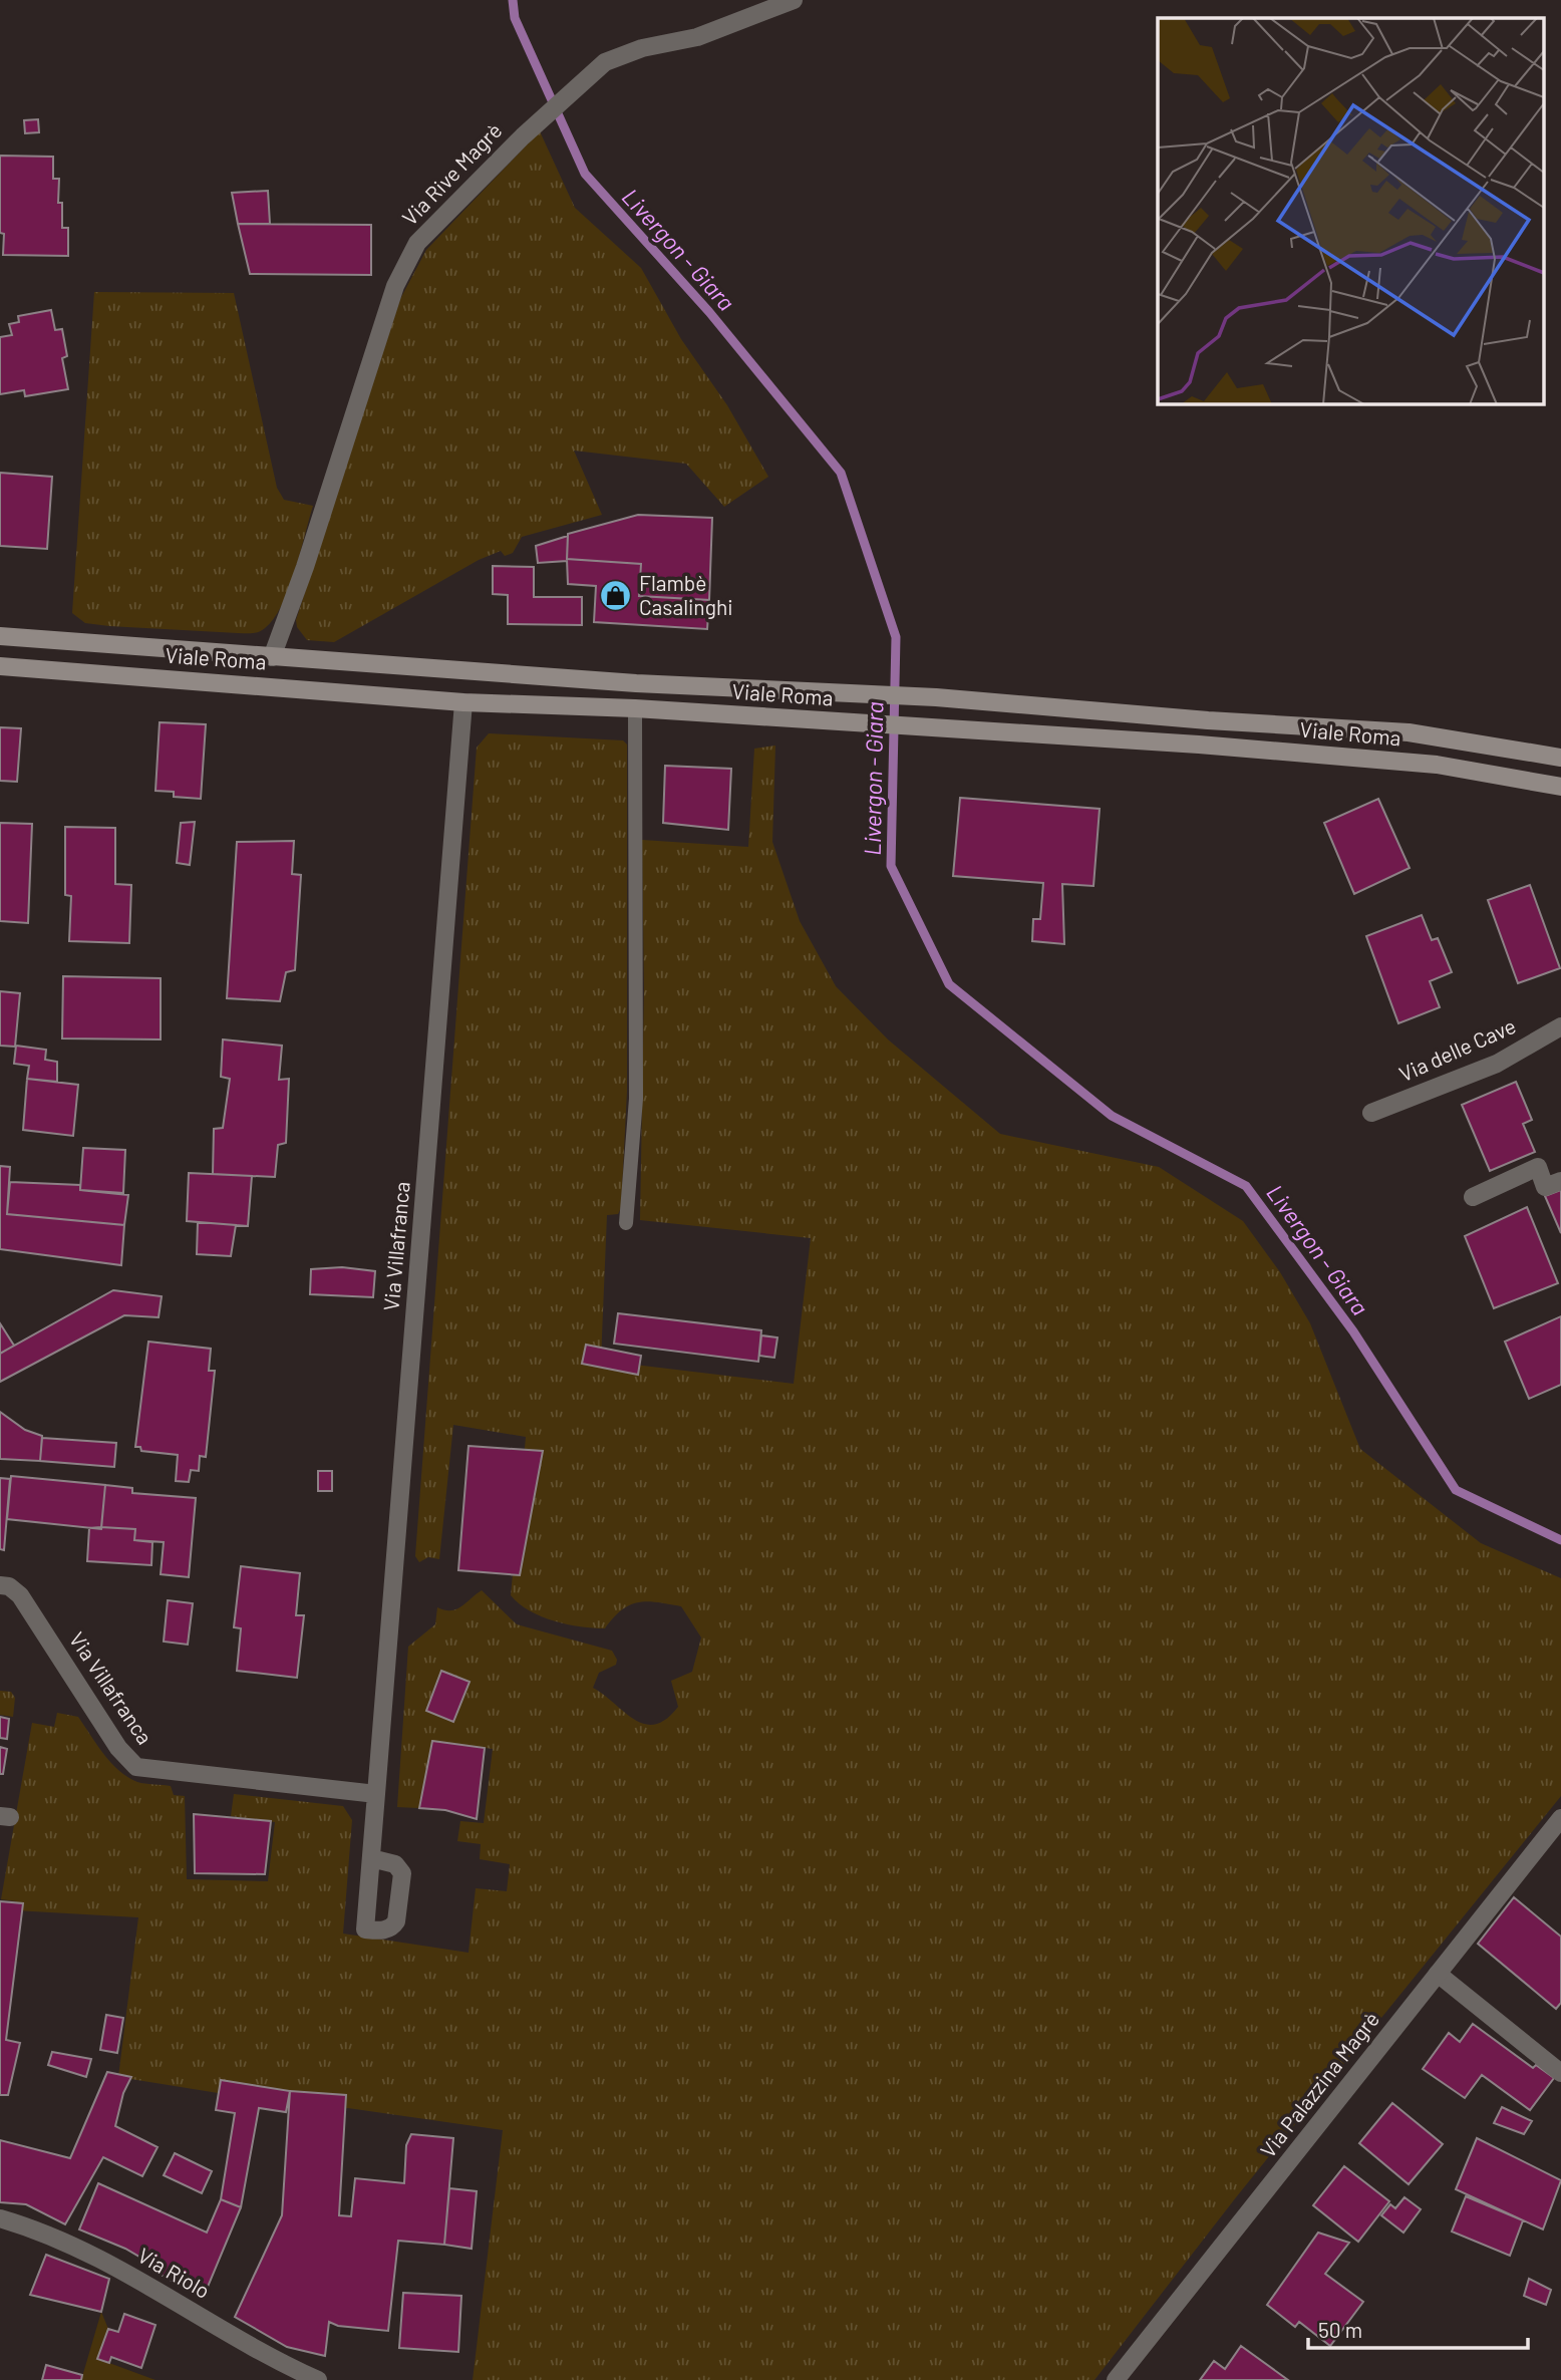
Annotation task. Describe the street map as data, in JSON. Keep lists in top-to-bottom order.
{
  "streets": {
    "main road": ["Viale Roma"],
    "street": [
      "Via Rive Magrè",
      "Via delle Cave",
      "Via Villafranca",
      "Via Palazzina Magrè",
      "Via Riolo"
    ]
  },
  "crossings": [
    ["Via Rive Magrè", "Viale Roma"],
    ["Viale Roma", "Via Villafranca"]
  ],
  "water": ["Livergon - Giara"],
  "places": {
    "shop": ["Flambè Casalinghi"]
  },
  "scale_bar": "50 m"
}
